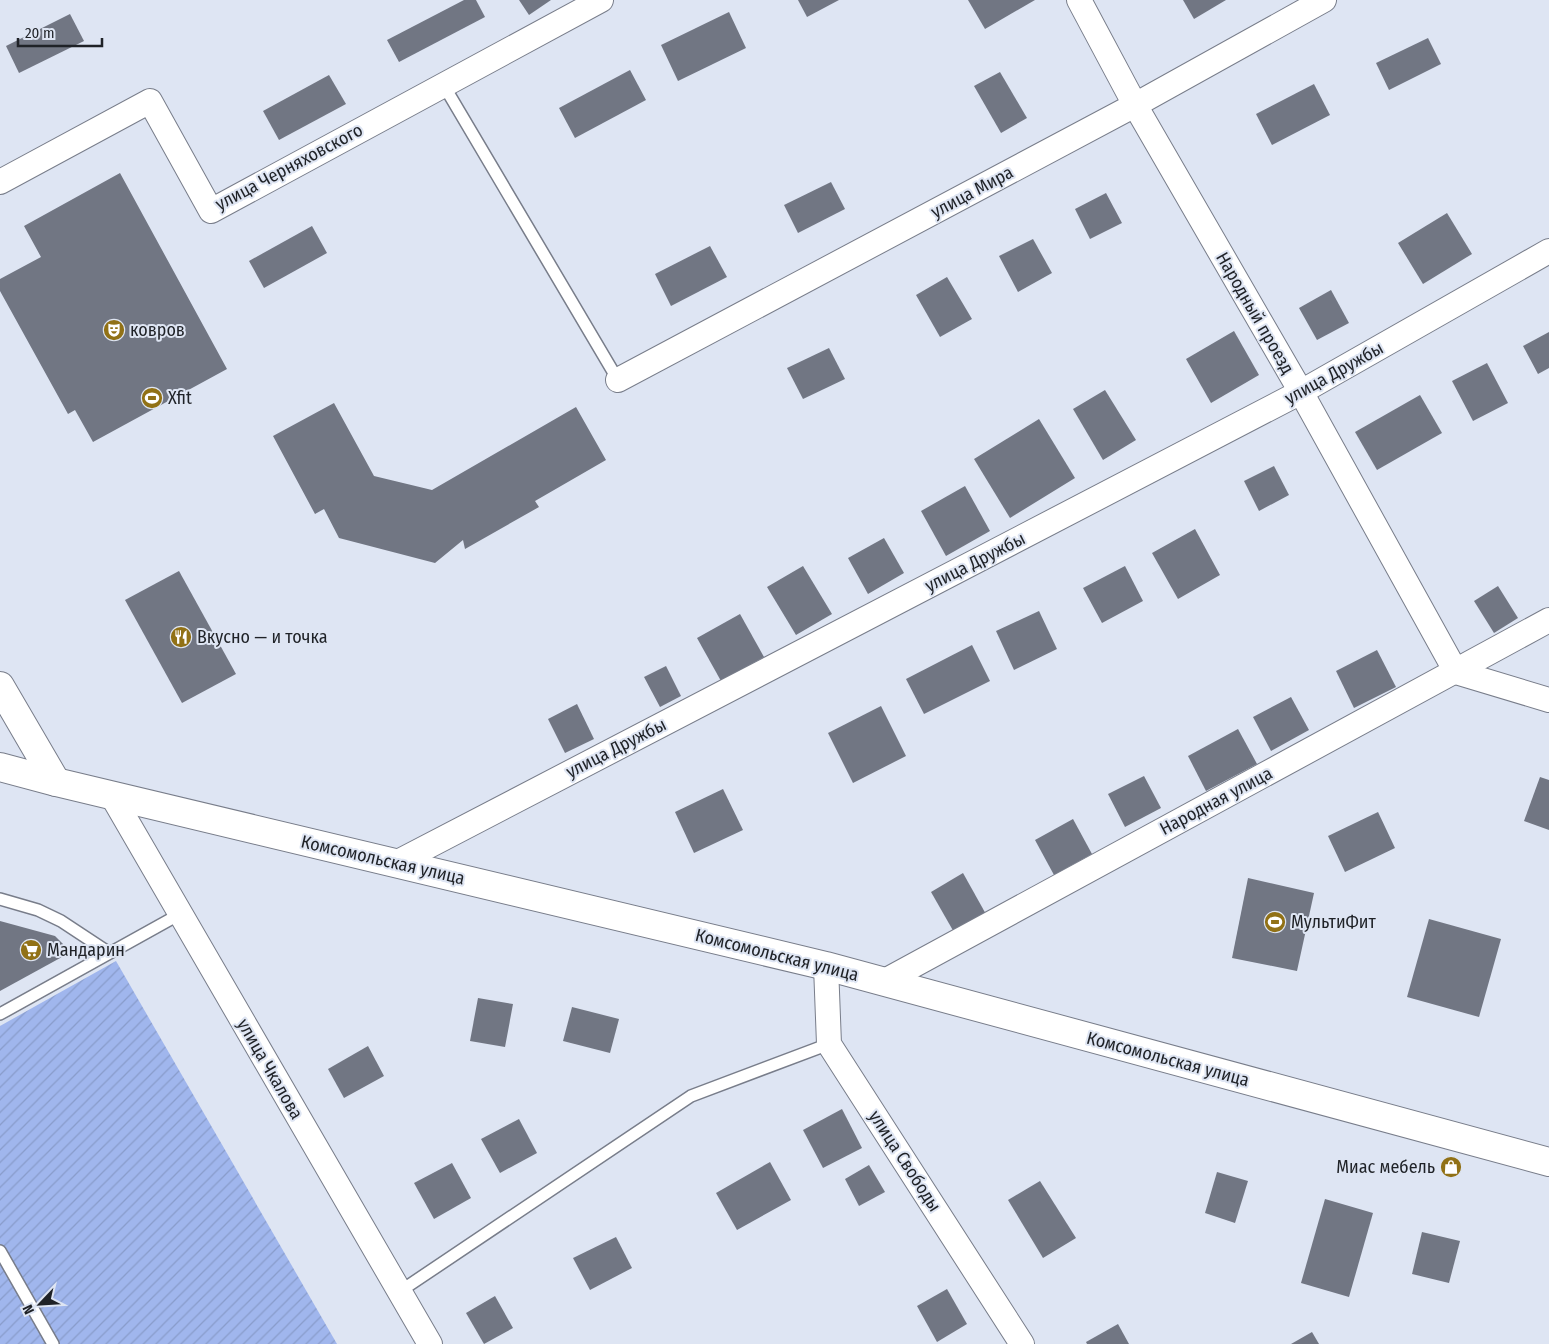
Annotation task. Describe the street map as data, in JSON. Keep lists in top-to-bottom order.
{
  "streets": {
    "main road": ["Комсомольская улица"],
    "street": [
      "улица Черняховского",
      "улица Мира",
      "Народный проезд",
      "улица Дружбы",
      "Народная улица",
      "улица Чкалова",
      "улица Свободы"
    ]
  },
  "crossings": [
    ["улица Мира", "Народный проезд"],
    ["Народный проезд", "улица Дружбы"],
    ["Народный проезд", "Народная улица"],
    ["улица Дружбы", "Комсомольская улица"],
    ["Народная улица", "Комсомольская улица"],
    ["Комсомольская улица", "улица Чкалова"]
  ],
  "places": {
    "theatre": ["ковров"],
    "sports": ["Xfit", "МультиФит"],
    "restaurant": ["Вкусно — и точка"],
    "supermarket": ["Мандарин"],
    "shop": ["Миас мебель"]
  },
  "scale_bar": "20 m",
  "north": "bottom left"
}
